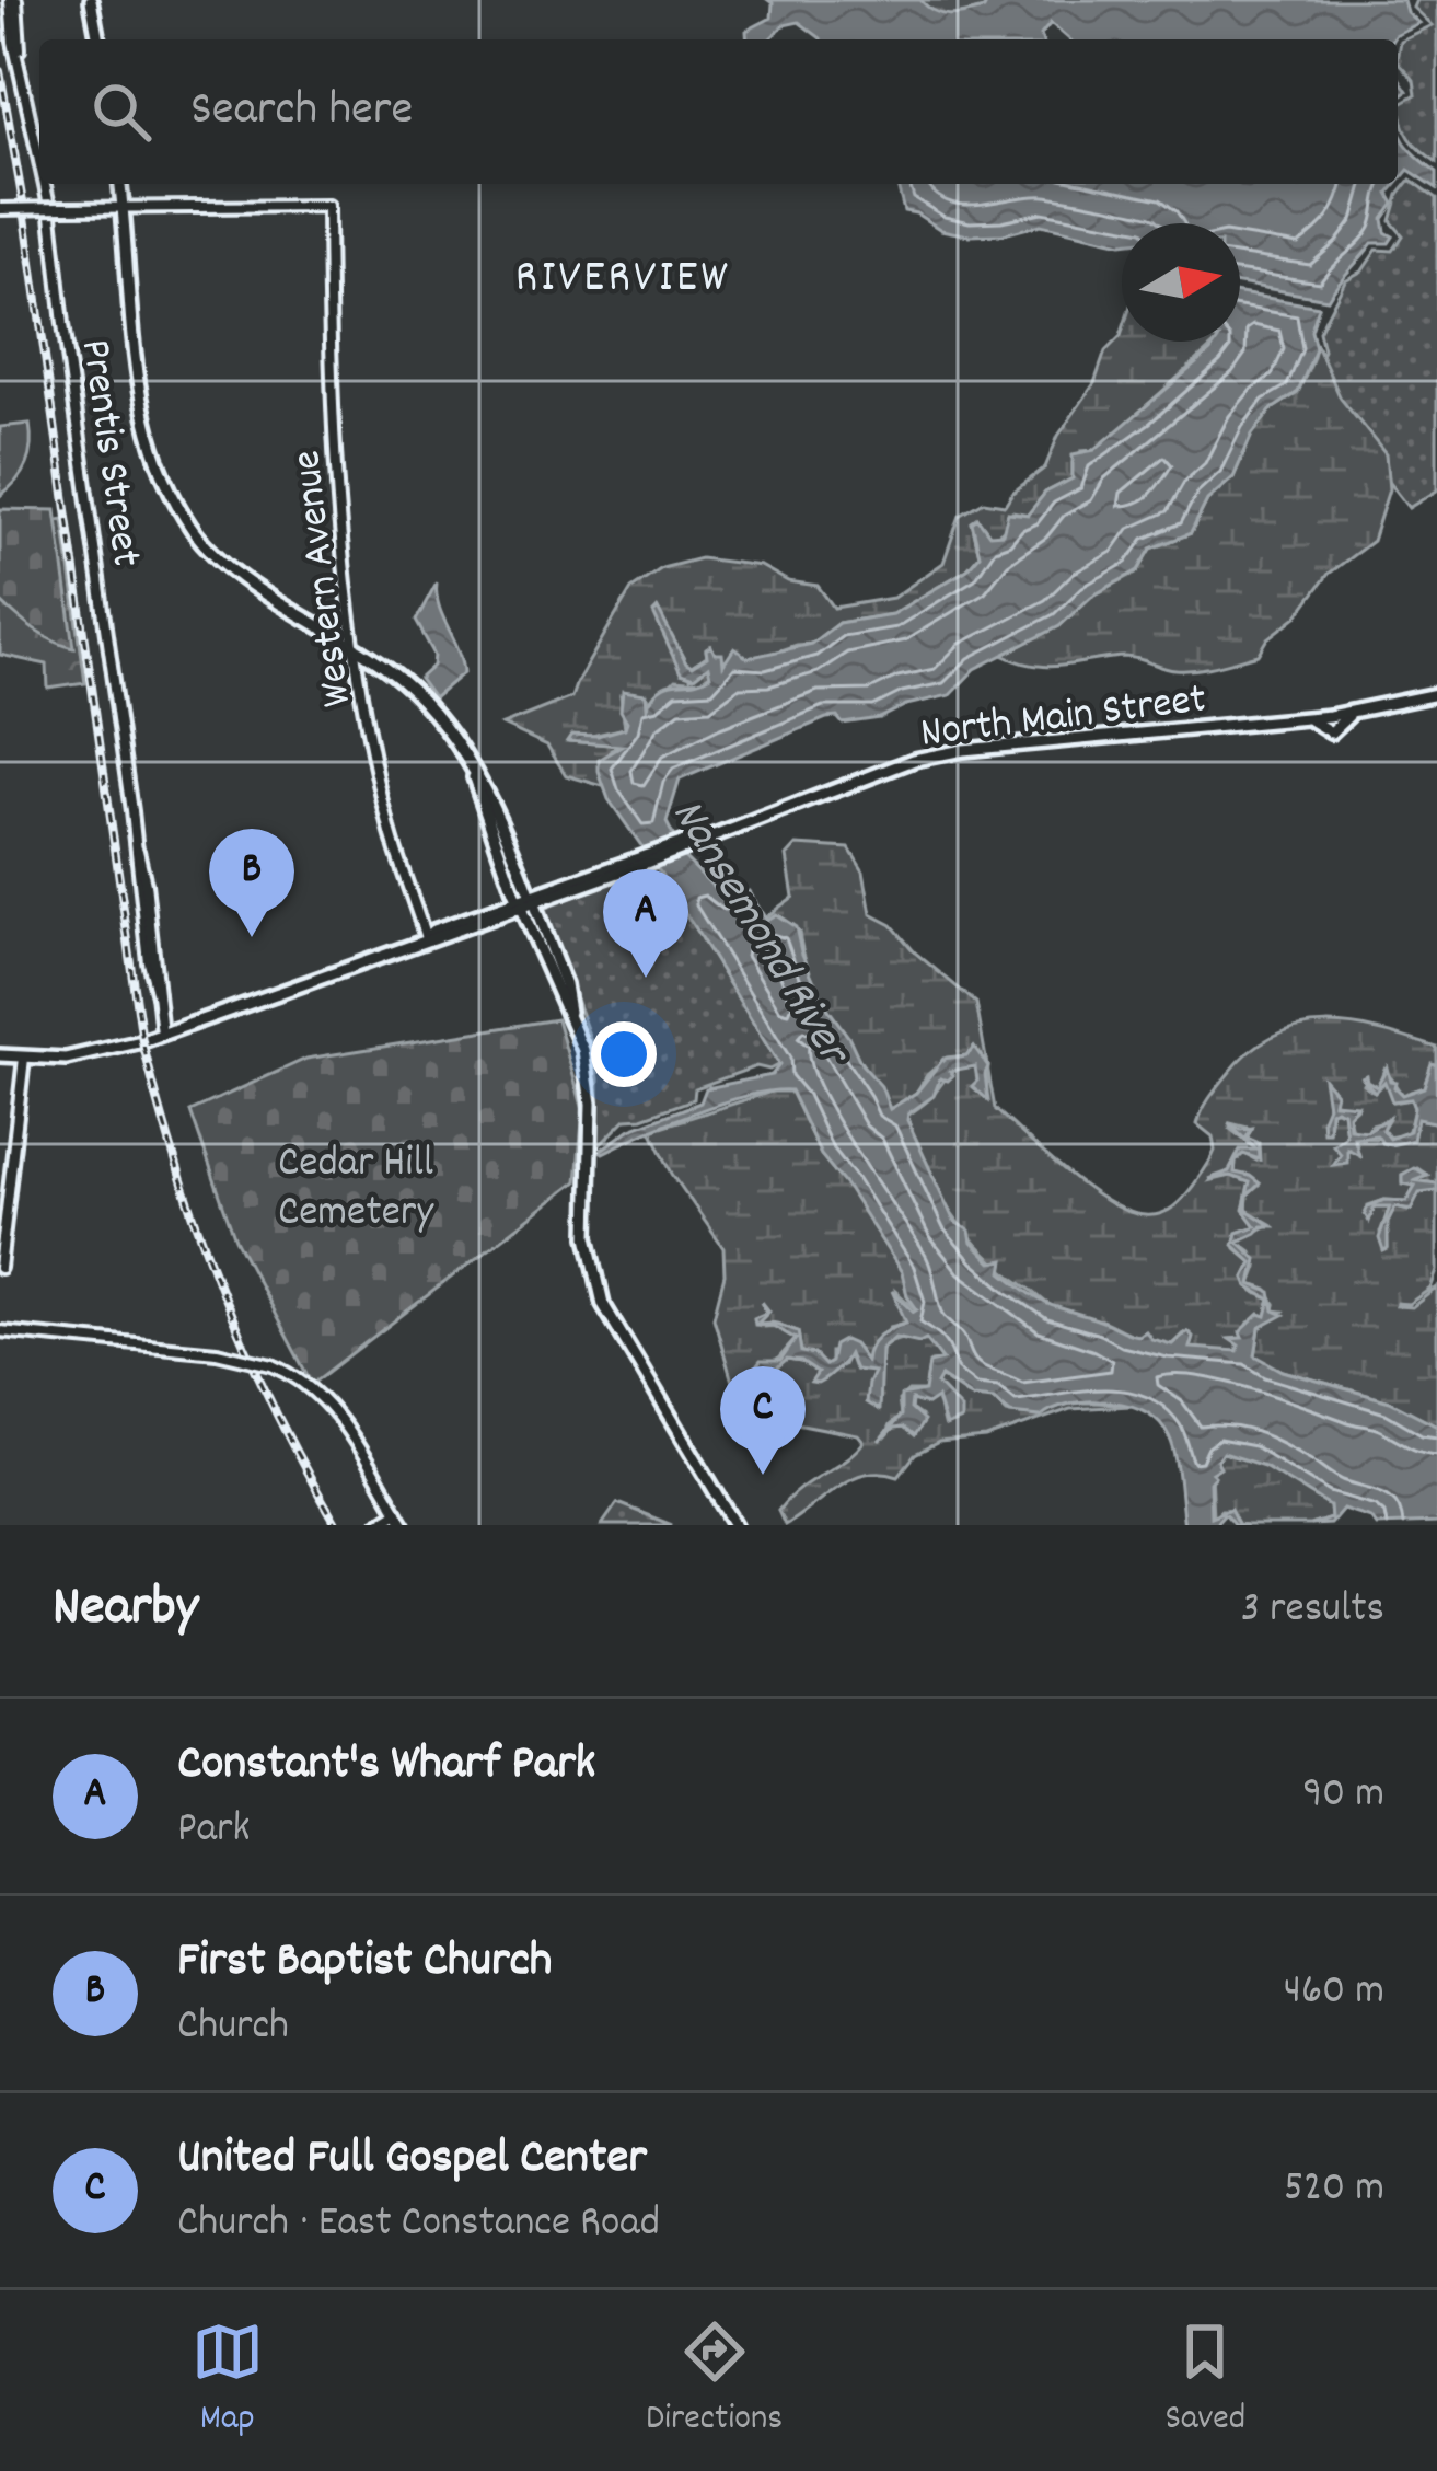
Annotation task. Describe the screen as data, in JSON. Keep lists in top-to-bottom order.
{
  "streets": {
    "main road": ["North Main Street"],
    "street": ["Prentis Street", "Western Avenue"]
  },
  "crossings": [
    ["Prentis Street", "North Main Street"],
    ["Western Avenue", "North Main Street"]
  ],
  "districts": ["RIVERVIEW"],
  "water": ["Nansemond River"],
  "parks": ["Cedar Hill Cemetery"],
  "north": "right",
  "page": {
    "search": "Search here",
    "pins": ["B", "A", "C"],
    "heading": ["Nearby", "3 results"],
    "list": [
      {
        "mark": "A",
        "name": "Constant's Wharf Park",
        "note": "Park",
        "value": "90 m"
      },
      {
        "mark": "B",
        "name": "First Baptist Church",
        "note": "Church",
        "value": "460 m"
      },
      {
        "mark": "C",
        "name": "United Full Gospel Center",
        "note": "Church · East Constance Road",
        "value": "520 m"
      }
    ],
    "nav": ["Map", "Directions", "Saved"]
  }
}
